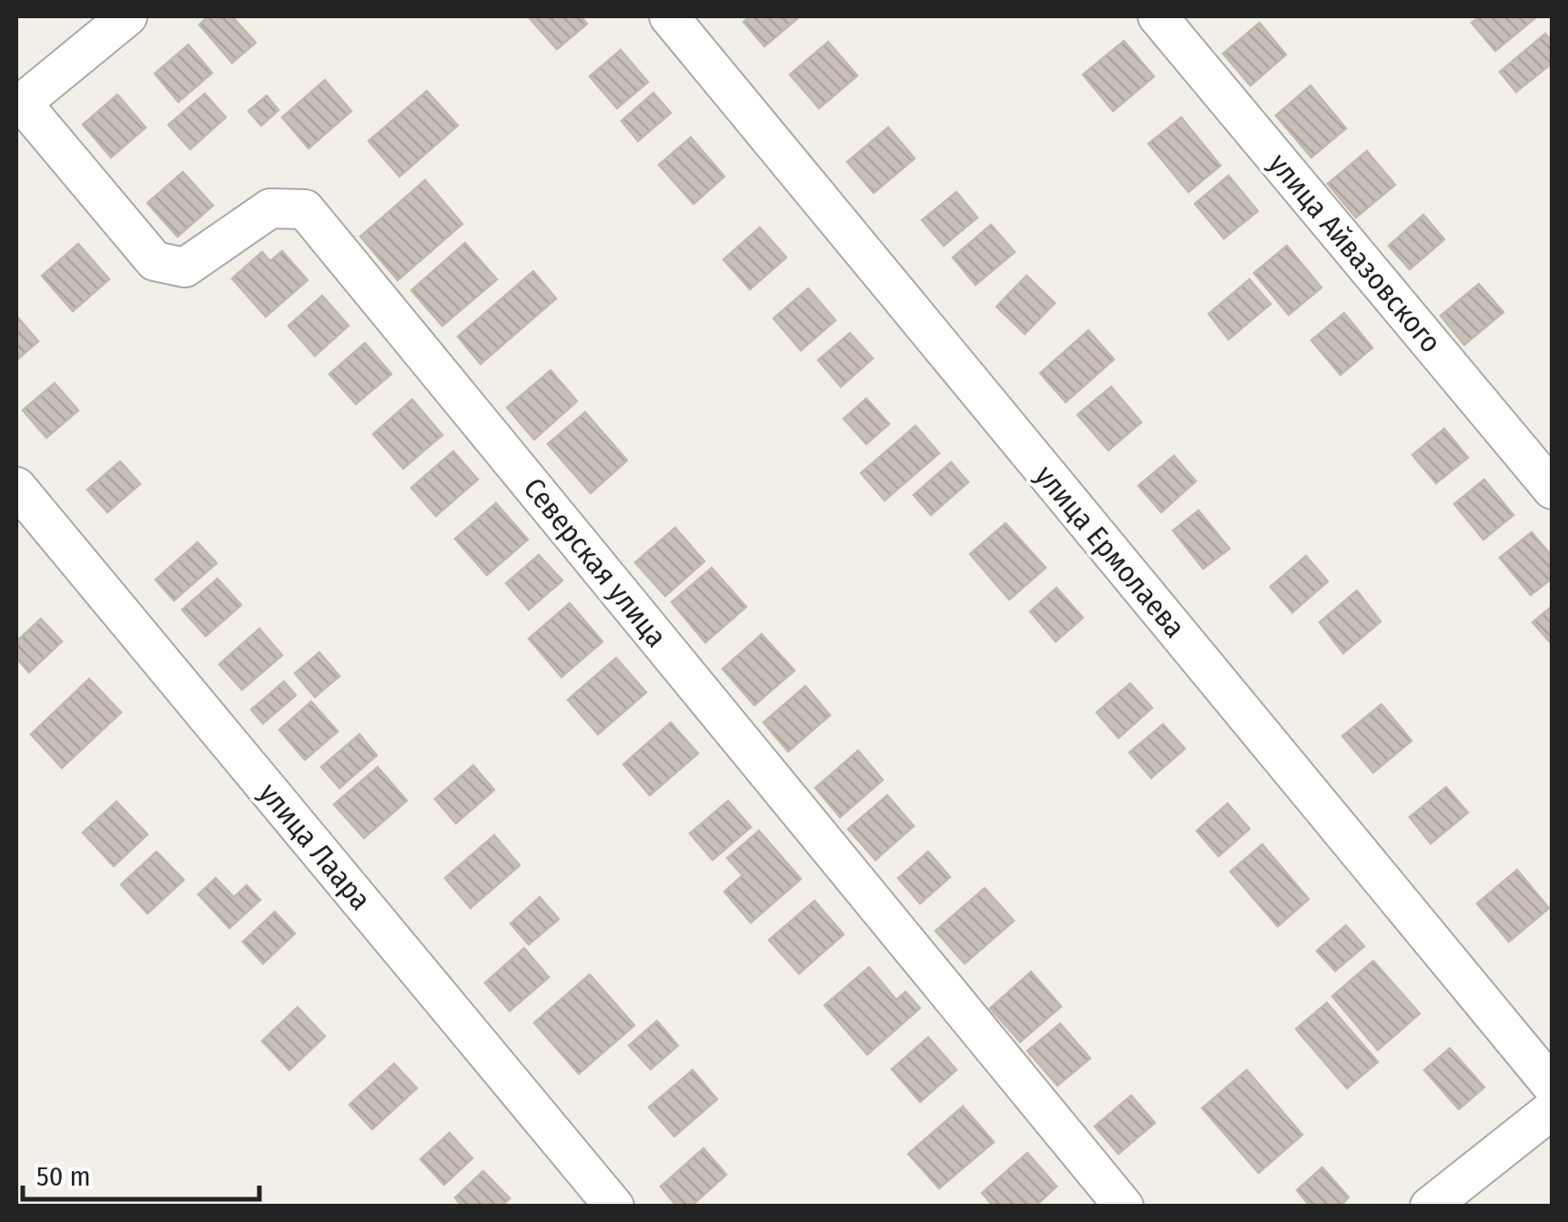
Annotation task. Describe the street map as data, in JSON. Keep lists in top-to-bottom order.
{
  "streets": {
    "street": [
      "улица Айвазовского",
      "улица Ермолаева",
      "Северская улица",
      "улица Лаара"
    ]
  },
  "scale_bar": "50 m"
}
